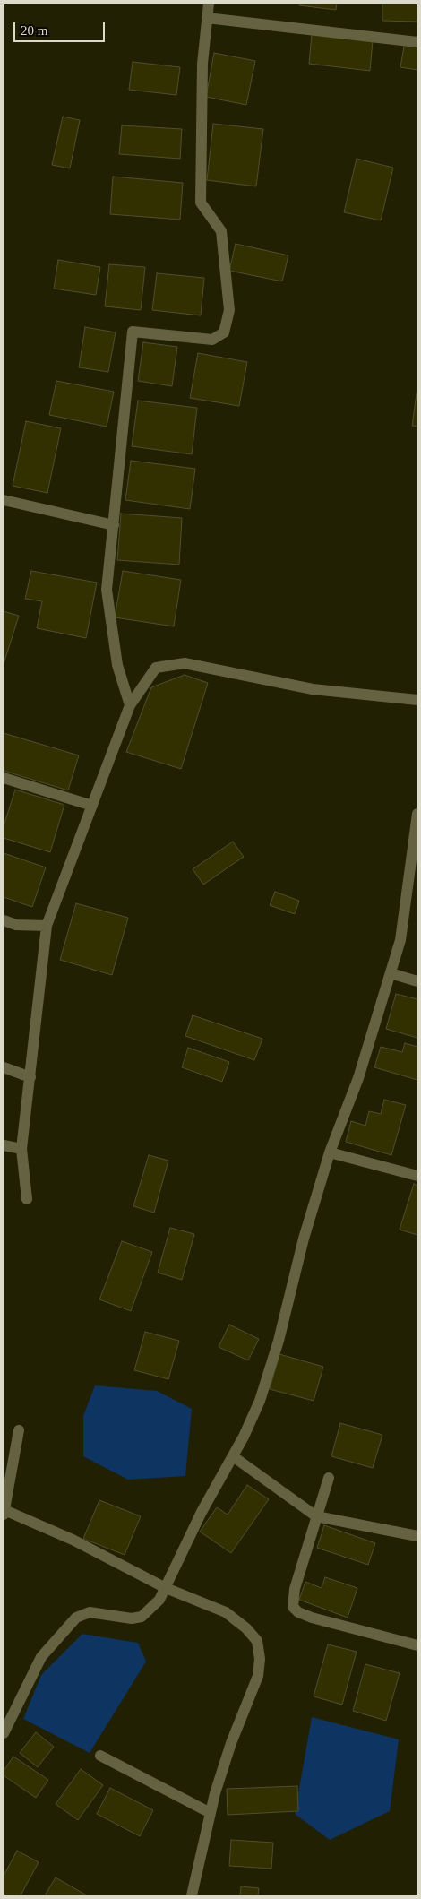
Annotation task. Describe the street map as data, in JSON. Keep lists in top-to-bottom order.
{
  "scale_bar": "20 m"
}
